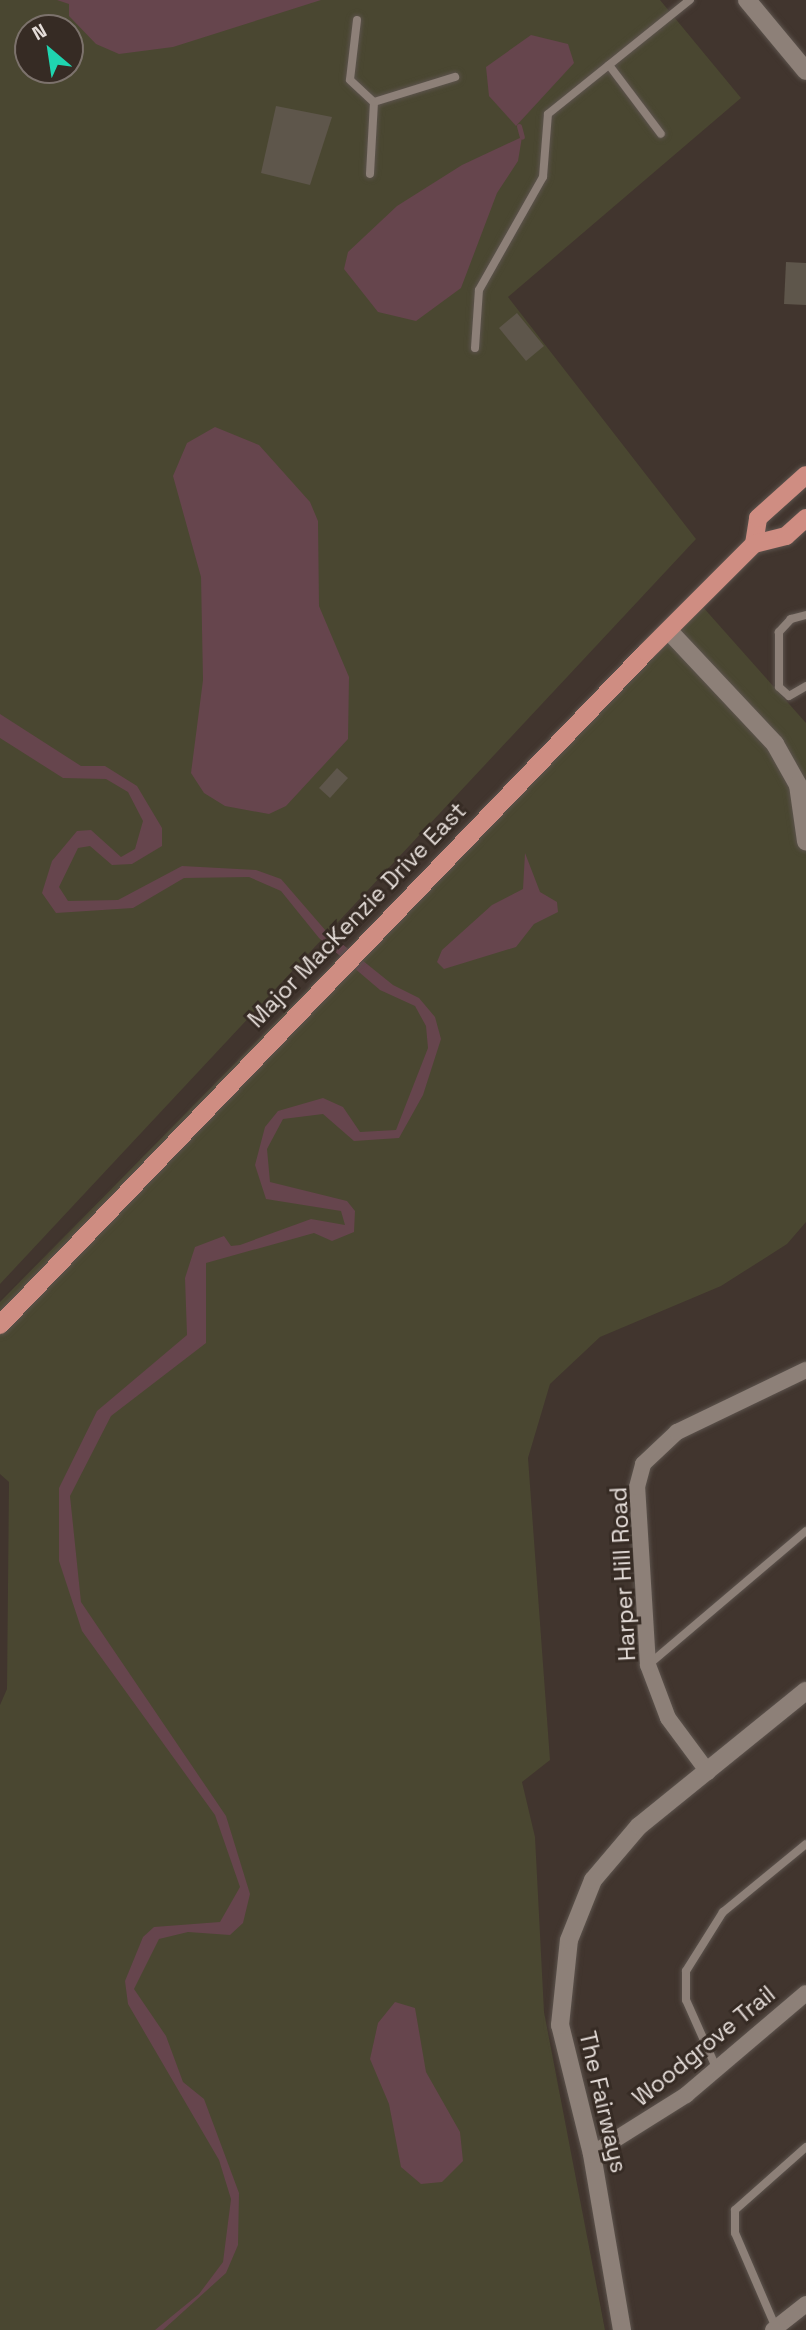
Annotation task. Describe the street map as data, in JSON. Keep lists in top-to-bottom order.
{
  "streets": {
    "main road": ["Major MacKenzie Drive East"],
    "street": ["Harper Hill Road", "Woodgrove Trail", "The Fairways"]
  },
  "crossings": [
    ["Harper Hill Road", "The Fairways"],
    ["Woodgrove Trail", "The Fairways"]
  ],
  "north": "top left"
}
